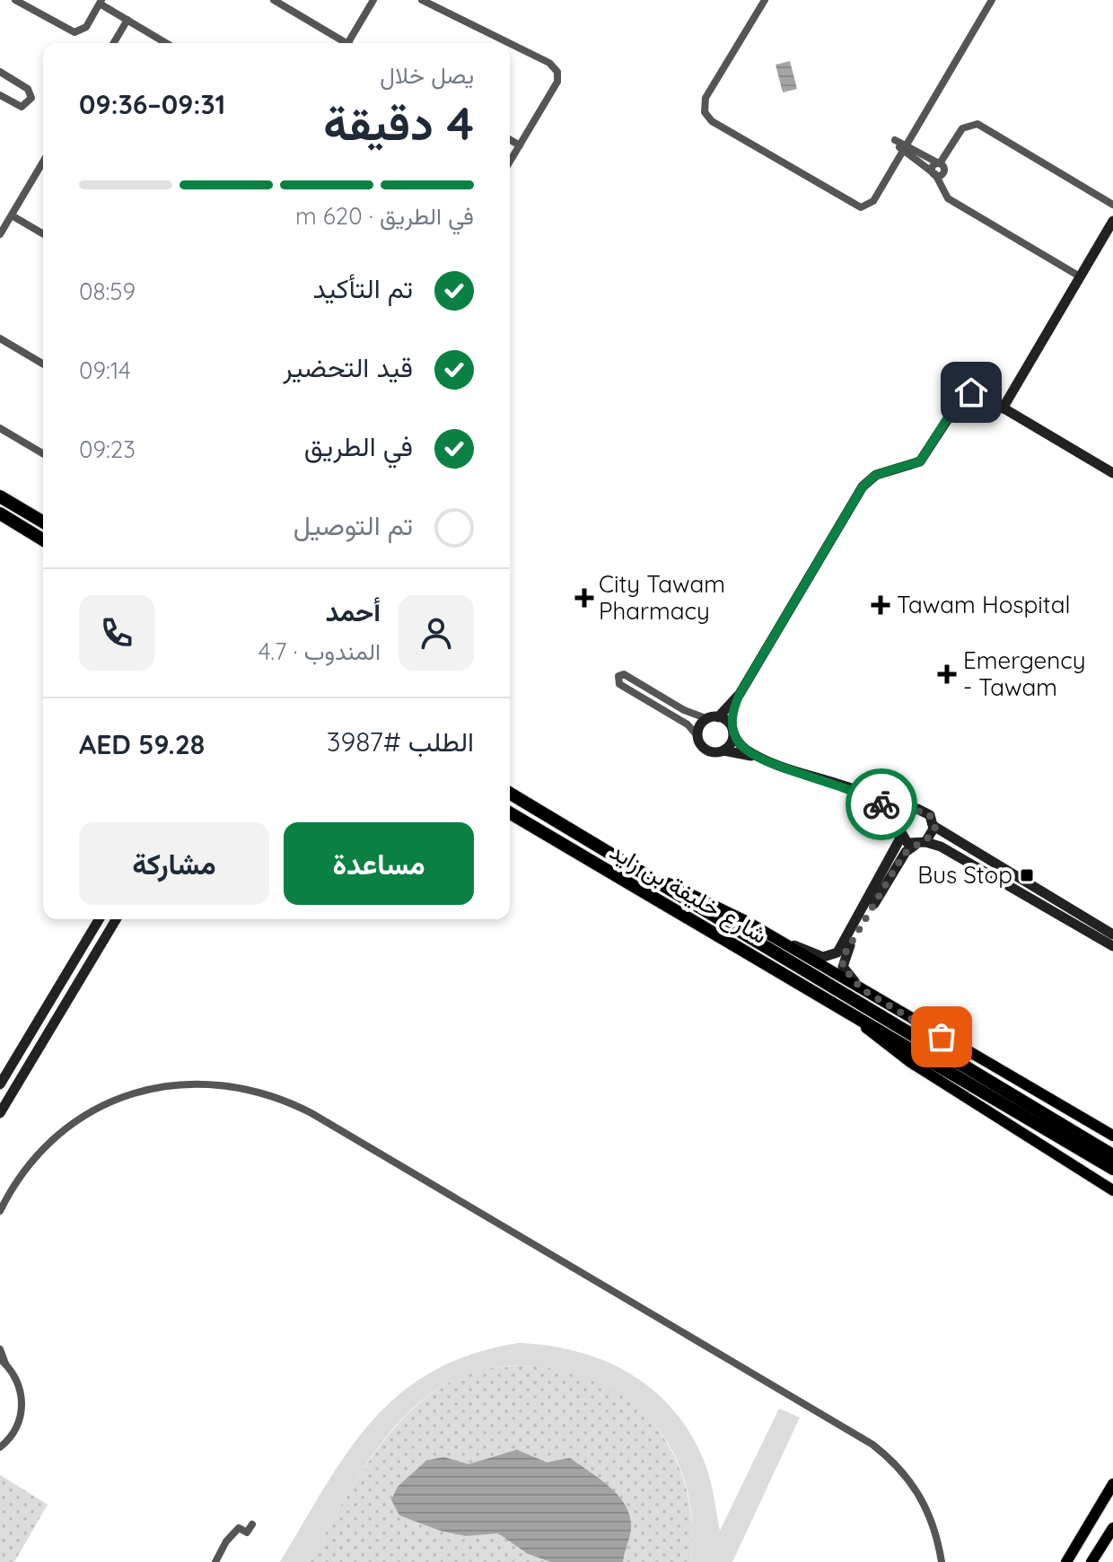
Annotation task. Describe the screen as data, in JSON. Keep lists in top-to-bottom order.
{
  "streets": {
    "highway": ["شارع خليفة بن زايد"]
  },
  "places": {
    "health": ["City Tawam Pharmacy", "Tawam Hospital", "Emergency - Tawam"],
    "transit": ["Bus Stop"]
  },
  "page": {
    "heading": ["4 دقيقة", "يصل خلال", "09:31–09:36"],
    "panel": [
      "أحمد",
      "المندوب · 4.7",
      "الطلب #3987",
      "AED 59.28"
    ],
    "bar": "في الطريق · 620 m",
    "list": [
      ["تم التأكيد", "08:59"],
      ["قيد التحضير", "09:14"],
      ["في الطريق", "09:23"],
      "تم التوصيل"
    ],
    "buttons": ["مساعدة", "مشاركة"]
  }
}
